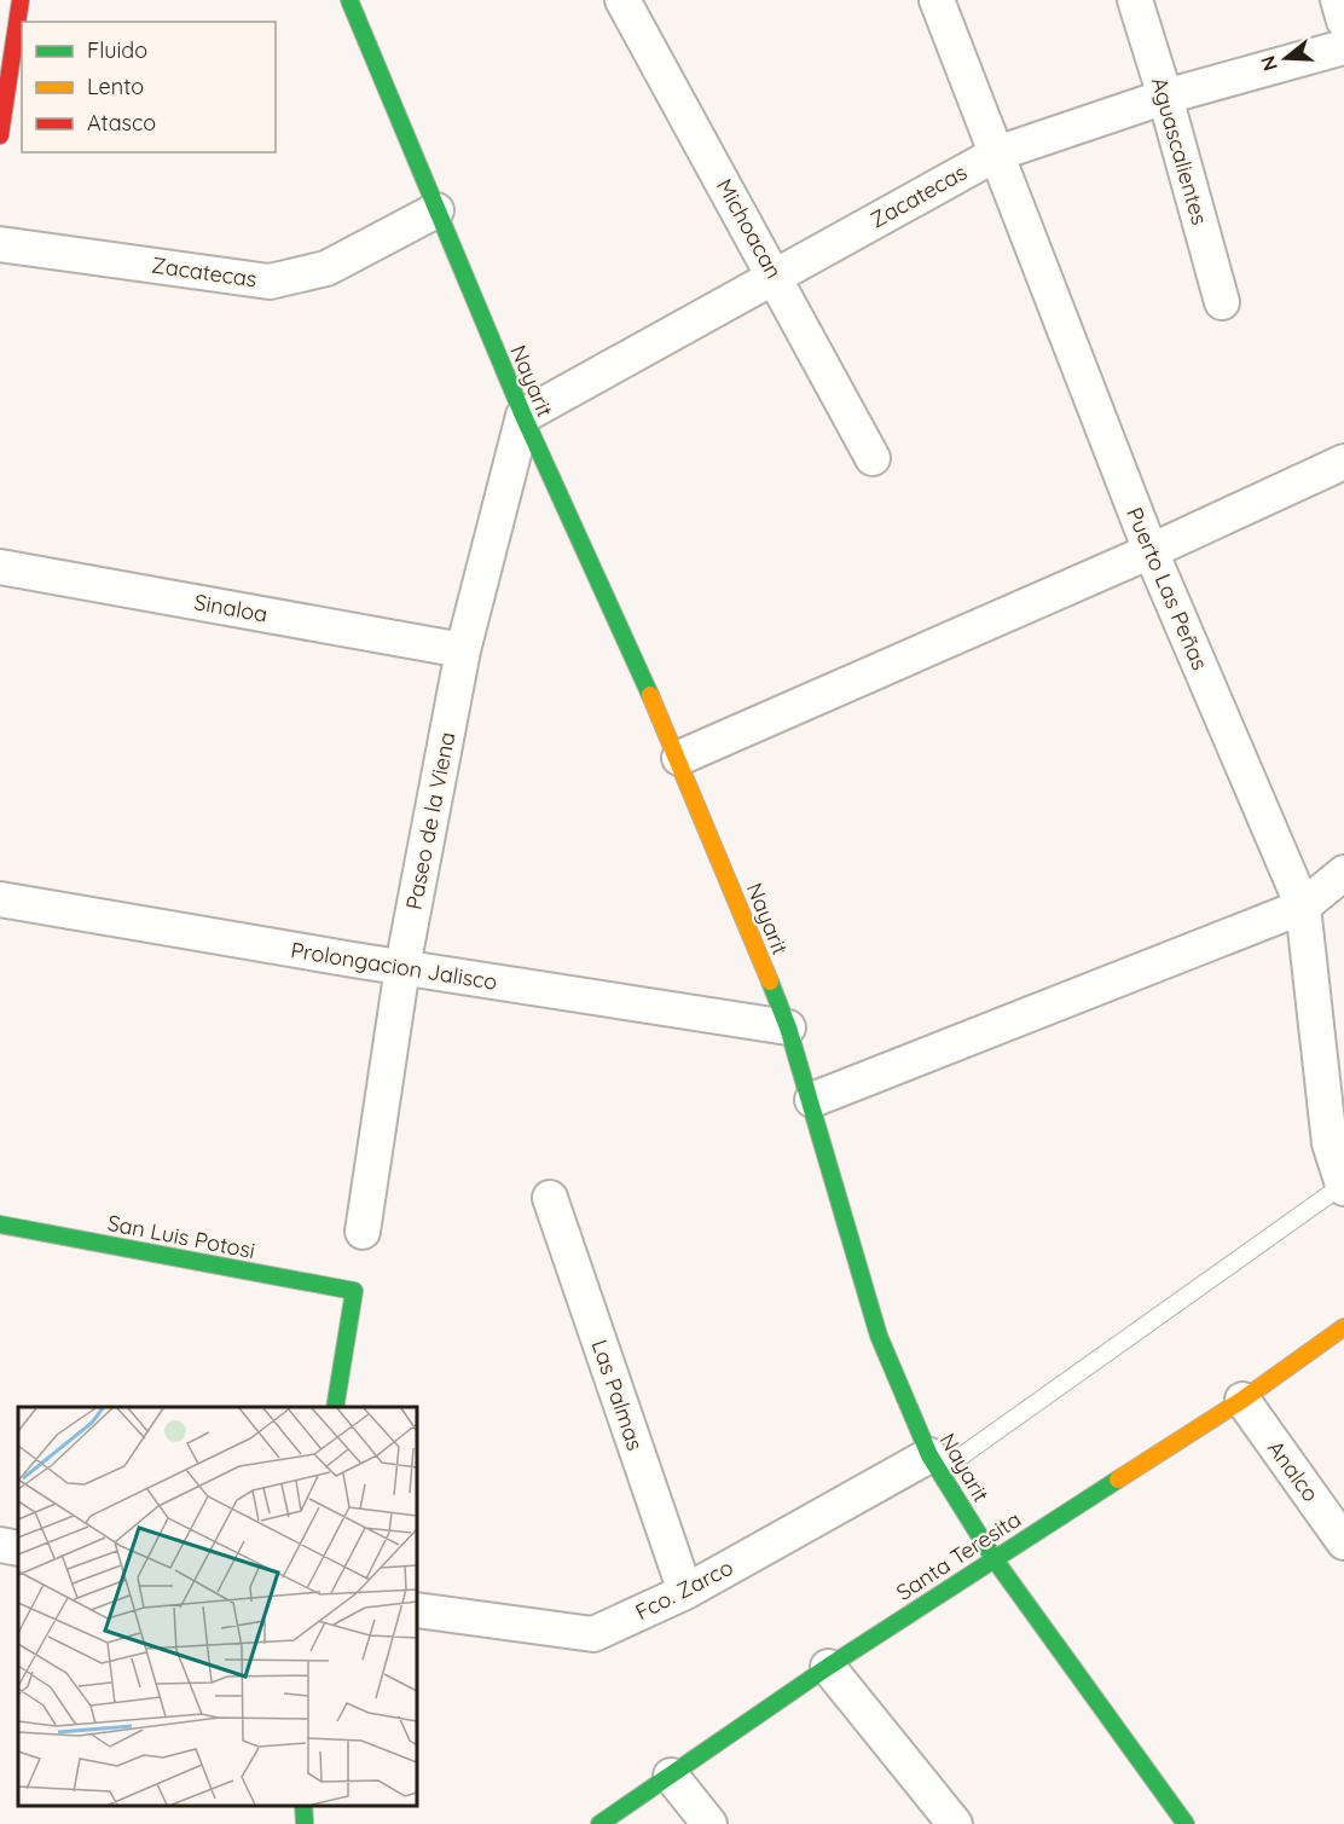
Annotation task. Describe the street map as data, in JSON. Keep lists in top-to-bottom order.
{
  "streets": {
    "street": [
      "Aguascalientes",
      "Zacatecas",
      "Michoacan",
      "Nayarit",
      "Puerto Las Peñas",
      "Sinaloa",
      "Paseo de la Viena",
      "Prolongacion Jalisco",
      "San Luis Potosi",
      "Las Palmas",
      "Analco",
      "Santa Teresita",
      "Fco. Zarco"
    ]
  },
  "crossings": [
    ["Aguascalientes", "Zacatecas"],
    ["Zacatecas", "Michoacan"],
    ["Zacatecas", "Nayarit"],
    ["Zacatecas", "Puerto Las Peñas"],
    ["Zacatecas", "Paseo de la Viena"],
    ["Nayarit", "Paseo de la Viena"],
    ["Nayarit", "Prolongacion Jalisco"],
    ["Nayarit", "Santa Teresita"],
    ["Nayarit", "Fco. Zarco"],
    ["Sinaloa", "Paseo de la Viena"],
    ["Paseo de la Viena", "Prolongacion Jalisco"],
    ["Las Palmas", "Fco. Zarco"],
    ["Analco", "Santa Teresita"]
  ],
  "legend": ["Fluido", "Lento", "Atasco"],
  "north": "left"
}
